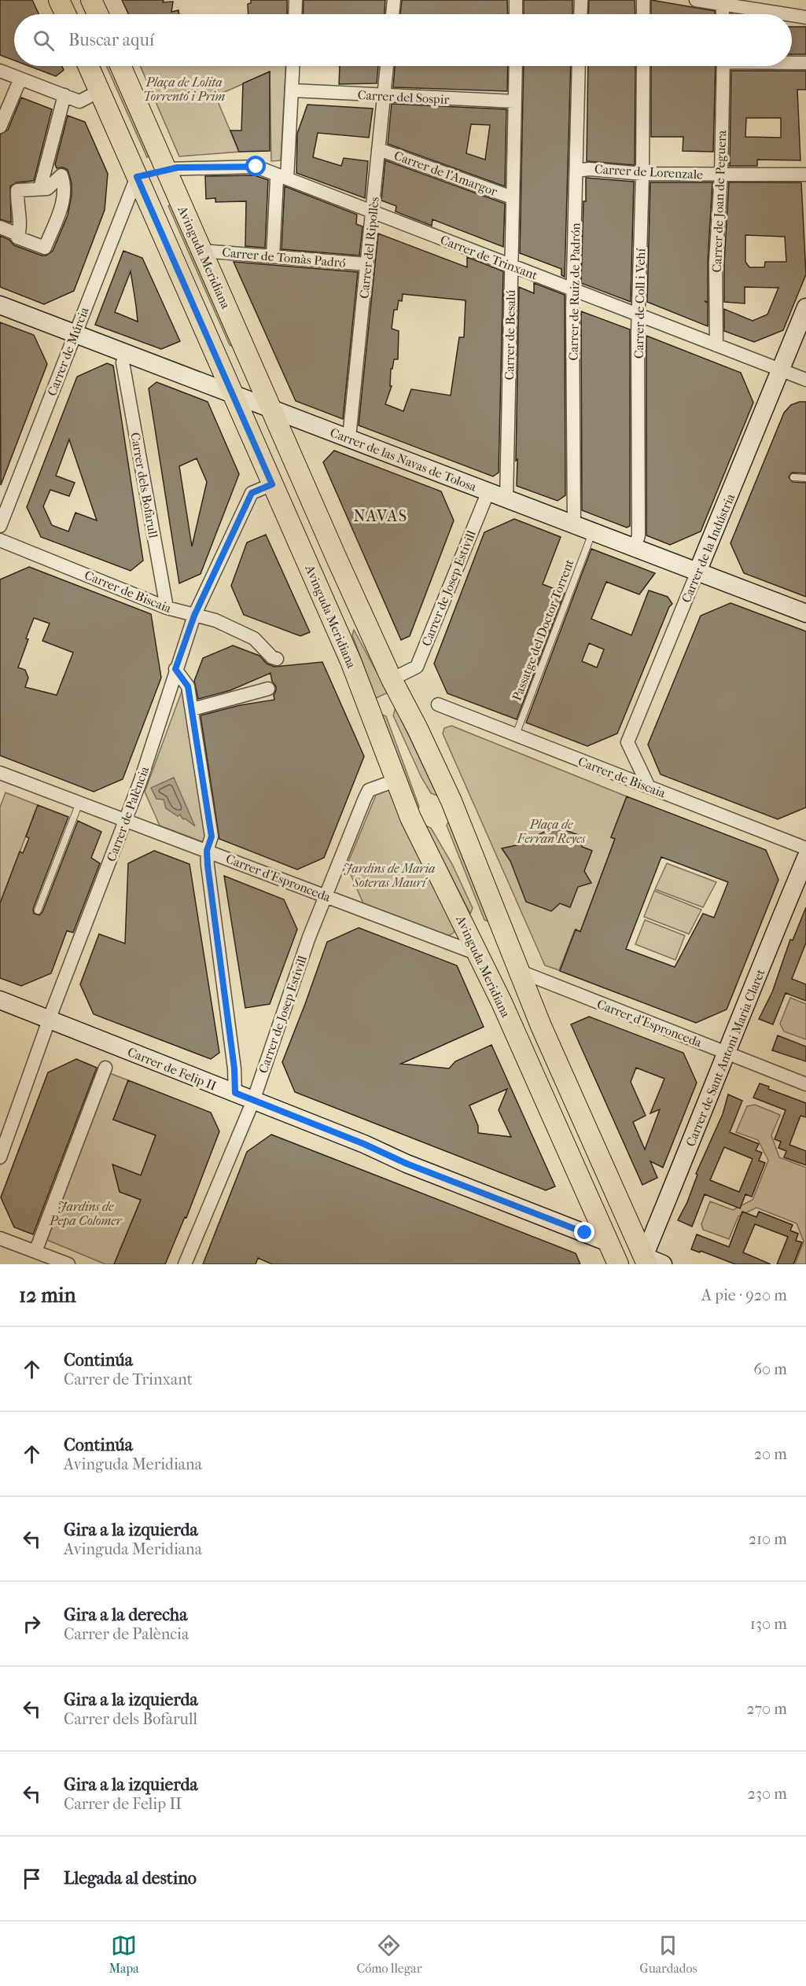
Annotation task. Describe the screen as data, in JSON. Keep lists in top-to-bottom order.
{
  "streets": {
    "main road": [
      "Avinguda Meridiana",
      "Carrer de las Navas de Tolosa",
      "Carrer de la Indústria",
      "Carrer de Sant Antoni Maria Claret",
      "Carrer de Felip II"
    ],
    "street": [
      "Carrer del Sospir",
      "Carrer de Lorenzale",
      "Carrer de l'Amargor",
      "Carrer de Joan de Peguera",
      "Carrer del Ripollès",
      "Carrer de Tomàs Padró",
      "Carrer de Trinxant",
      "Carrer de Ruiz de Padrón",
      "Carrer de Coll i Vehí",
      "Carrer de Besalú",
      "Carrer de Múrcia",
      "Carrer dels Bofarull",
      "Carrer de Josep Estivill",
      "Carrer de Biscaia",
      "Carrer de Palència",
      "Carrer d'Espronceda"
    ],
    "lane": ["Passatge del Doctor Torrent"]
  },
  "crossings": [
    ["Carrer del Sospir", "Carrer del Ripollès"],
    ["Carrer del Sospir", "Carrer de Besalú"],
    ["Carrer de Lorenzale", "Carrer de Joan de Peguera"],
    ["Carrer de Lorenzale", "Carrer de Ruiz de Padrón"],
    ["Carrer de Lorenzale", "Carrer de Coll i Vehí"],
    ["Carrer de l'Amargor", "Carrer del Ripollès"],
    ["Carrer de l'Amargor", "Carrer de Besalú"],
    ["Carrer de Joan de Peguera", "Carrer de Trinxant"],
    ["Carrer del Ripollès", "Carrer de Tomàs Padró"],
    ["Carrer del Ripollès", "Carrer de Trinxant"],
    ["Carrer del Ripollès", "Carrer de las Navas de Tolosa"],
    ["Avinguda Meridiana", "Carrer de Tomàs Padró"],
    ["Avinguda Meridiana", "Carrer de Trinxant"],
    ["Avinguda Meridiana", "Carrer de Múrcia"],
    ["Avinguda Meridiana", "Carrer de las Navas de Tolosa"],
    ["Avinguda Meridiana", "Carrer de Josep Estivill"],
    ["Avinguda Meridiana", "Carrer de Palència"],
    ["Avinguda Meridiana", "Carrer d'Espronceda"],
    ["Avinguda Meridiana", "Carrer de Sant Antoni Maria Claret"],
    ["Avinguda Meridiana", "Carrer de Felip II"],
    ["Carrer de Trinxant", "Carrer de Ruiz de Padrón"],
    ["Carrer de Trinxant", "Carrer de Coll i Vehí"],
    ["Carrer de Trinxant", "Carrer de Besalú"],
    ["Carrer de Trinxant", "Carrer de la Indústria"],
    ["Carrer de Ruiz de Padrón", "Carrer de las Navas de Tolosa"],
    ["Carrer de Coll i Vehí", "Carrer de las Navas de Tolosa"],
    ["Carrer de Besalú", "Carrer de las Navas de Tolosa"],
    ["Carrer de Múrcia", "Carrer de las Navas de Tolosa"],
    ["Carrer de las Navas de Tolosa", "Carrer de la Indústria"],
    ["Carrer de las Navas de Tolosa", "Carrer de Josep Estivill"],
    ["Carrer de las Navas de Tolosa", "Passatge del Doctor Torrent"],
    ["Carrer dels Bofarull", "Carrer de Biscaia"],
    ["Carrer de la Indústria", "Carrer de Biscaia"],
    ["Carrer de Josep Estivill", "Carrer d'Espronceda"],
    ["Carrer de Josep Estivill", "Carrer de Felip II"],
    ["Carrer de Biscaia", "Passatge del Doctor Torrent"],
    ["Carrer de Biscaia", "Carrer de Palència"],
    ["Carrer de Palència", "Carrer d'Espronceda"],
    ["Carrer de Palència", "Carrer de Felip II"],
    ["Carrer d'Espronceda", "Carrer de Sant Antoni Maria Claret"]
  ],
  "districts": ["NAVAS"],
  "parks": [
    "Plaça de Lolita Torrentó i Prim",
    "Plaça de Ferran Reyes",
    "Jardins de Maria Soteras Maurí",
    "Jardins de Pepa Colomer"
  ],
  "page": {
    "search": "Buscar aquí",
    "heading": ["12 min", "A pie · 920 m"],
    "list": [
      ["Continúa", "Carrer de Trinxant", "60 m"],
      ["Continúa", "Avinguda Meridiana", "20 m"],
      ["Gira a la izquierda", "Avinguda Meridiana", "210 m"],
      ["Gira a la derecha", "Carrer de Palència", "130 m"],
      ["Gira a la izquierda", "Carrer dels Bofarull", "270 m"],
      ["Gira a la izquierda", "Carrer de Felip II", "230 m"],
      "Llegada al destino"
    ],
    "nav": ["Mapa", "Cómo llegar", "Guardados"]
  }
}
